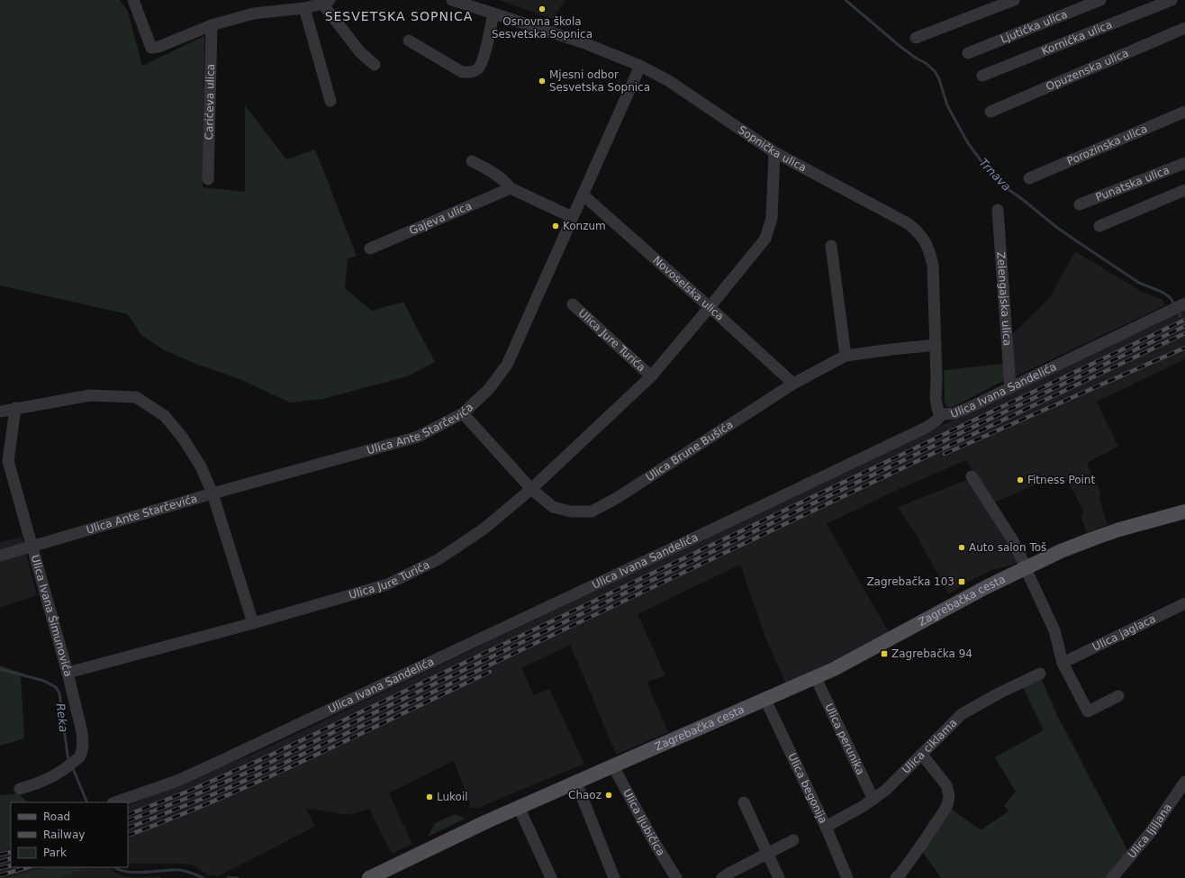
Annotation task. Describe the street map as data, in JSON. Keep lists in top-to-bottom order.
{
  "streets": {
    "main road": ["Zagrebačka cesta"],
    "street": [
      "Ljutićka ulica",
      "Kornićka ulica",
      "Opuzenska ulica",
      "Carićeva ulica",
      "Porozinska ulica",
      "Sopnička ulica",
      "Punatska ulica",
      "Gajeva ulica",
      "Novoselska ulica",
      "Zelengajska ulica",
      "Ulica Jure Turića",
      "Ulica Ivana Sandelića",
      "Ulica Ante Starčevića",
      "Ulica Brune Bušića",
      "Ulica Ivana Šimunovića",
      "Ulica jaglaca",
      "Ulica perunika",
      "Ulica ciklama",
      "Ulica begonija",
      "Ulica ljubičica",
      "Ulica ljiljana"
    ]
  },
  "crossings": [
    ["Sopnička ulica", "Ulica Jure Turića"],
    ["Sopnička ulica", "Ulica Ivana Sandelića"],
    ["Sopnička ulica", "Ulica Ante Starčevića"],
    ["Sopnička ulica", "Ulica Brune Bušića"],
    ["Novoselska ulica", "Ulica Jure Turića"],
    ["Novoselska ulica", "Ulica Ante Starčevića"],
    ["Novoselska ulica", "Ulica Brune Bušića"],
    ["Zelengajska ulica", "Ulica Ivana Sandelića"],
    ["Ulica Jure Turića", "Ulica Brune Bušića"],
    ["Ulica Jure Turića", "Ulica Ivana Šimunovića"],
    ["Ulica Ante Starčevića", "Ulica Brune Bušića"],
    ["Ulica Ante Starčevića", "Ulica Ivana Šimunovića"],
    ["Zagrebačka cesta", "Ulica perunika"],
    ["Zagrebačka cesta", "Ulica begonija"],
    ["Zagrebačka cesta", "Ulica ljubičica"],
    ["Ulica perunika", "Ulica ciklama"],
    ["Ulica ciklama", "Ulica begonija"]
  ],
  "districts": ["SESVETSKA SOPNICA"],
  "water": ["Trnava", "Reka"],
  "places": {
    "other": [
      "Osnovna škola Sesvetska Sopnica",
      "Mjesni odbor Sesvetska Sopnica",
      "Konzum",
      "Fitness Point",
      "Auto salon Toš",
      "Chaoz",
      "Lukoil"
    ],
    "transit": ["Zagrebačka 103", "Zagrebačka 94"]
  },
  "legend": ["Road", "Railway", "Park"]
}
